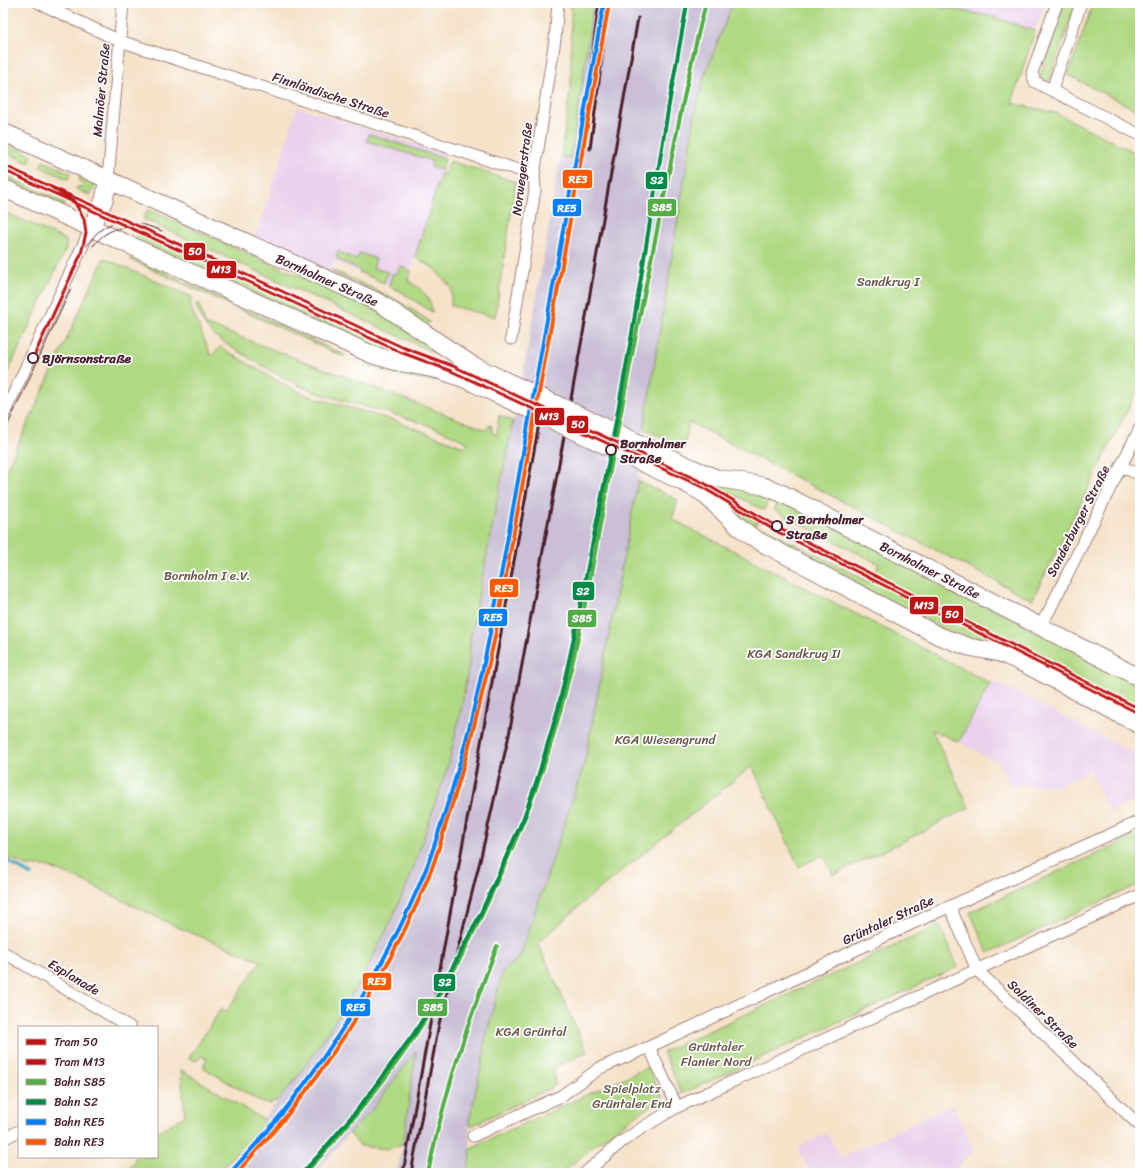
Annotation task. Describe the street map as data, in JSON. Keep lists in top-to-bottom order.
{
  "streets": {
    "main road": ["Bornholmer Straße"],
    "street": [
      "Malmöer Straße",
      "Finnländische Straße",
      "Norwegerstraße",
      "Sonderburger Straße",
      "Grüntaler Straße",
      "Esplanade",
      "Soldiner Straße"
    ]
  },
  "crossings": [
    ["Malmöer Straße", "Finnländische Straße"],
    ["Malmöer Straße", "Bornholmer Straße"],
    ["Finnländische Straße", "Norwegerstraße"],
    ["Bornholmer Straße", "Sonderburger Straße"],
    ["Grüntaler Straße", "Soldiner Straße"]
  ],
  "parks": [
    "Sandkrug I",
    "Bornholm I e.V.",
    "KGA Sandkrug II",
    "KGA Wiesengrund",
    "KGA Grüntal",
    "Grüntaler Flanier Nord",
    "Spielplatz Grüntaler End"
  ],
  "places": ["Björnsonstraße", "Bornholmer Straße", "S Bornholmer Straße"],
  "lines": [
    "rail line S85",
    "rail line RE5",
    "rail line S2",
    "rail line RE3",
    "tram line 50",
    "tram line M13"
  ],
  "legend": [
    "Tram 50",
    "Tram M13",
    "Bahn S85",
    "Bahn S2",
    "Bahn RE5",
    "Bahn RE3"
  ]
}
